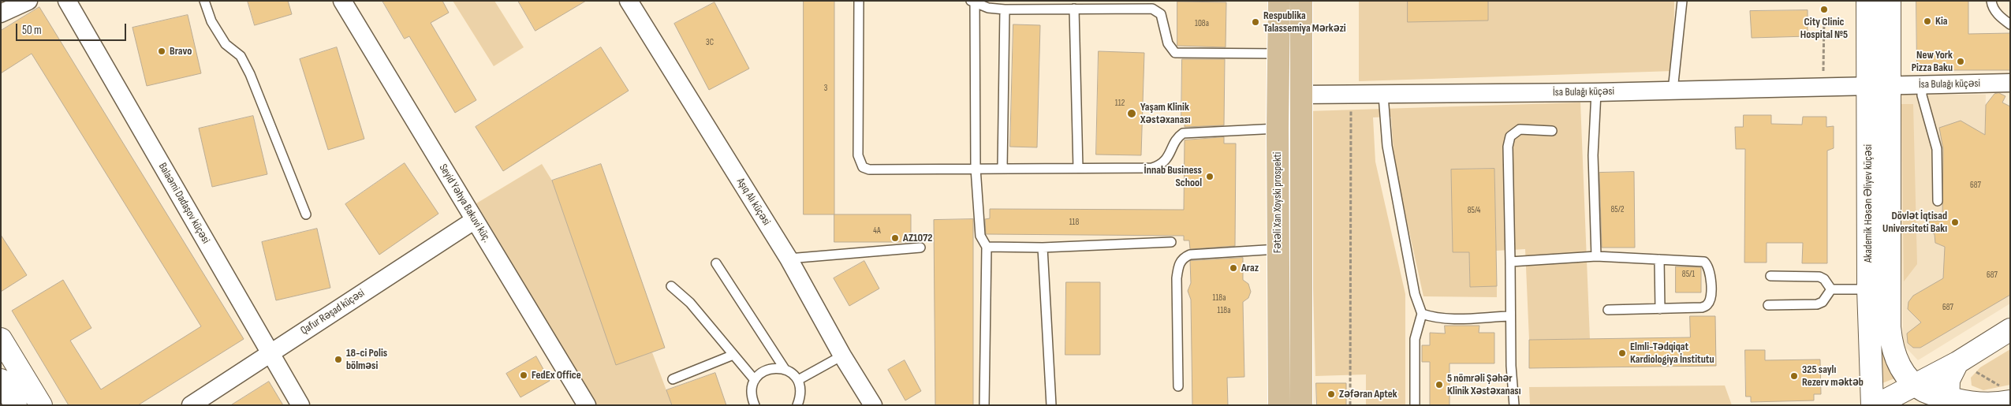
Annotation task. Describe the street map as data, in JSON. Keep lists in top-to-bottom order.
{
  "streets": {
    "main road": ["Fətəli Xan Xoyski prospekti", "Akademik Həsən Əliyev küçəsi"],
    "street": [
      "İsa Bulağı küçəsi",
      "Aşıq Alı küçəsi",
      "Balaəmi Dadaşov küçəsi",
      "Seyid Yəhya Bakuvi küç.",
      "Qafur Rəşad küçəsi"
    ]
  },
  "crossings": [
    ["İsa Bulağı küçəsi", "Fətəli Xan Xoyski prospekti"],
    ["İsa Bulağı küçəsi", "Akademik Həsən Əliyev küçəsi"],
    ["Balaəmi Dadaşov küçəsi", "Qafur Rəşad küçəsi"],
    ["Seyid Yəhya Bakuvi küç.", "Qafur Rəşad küçəsi"]
  ],
  "places": [
    "City Clinic Hospital №5",
    "Kia",
    "Respublika Talassemiya Mərkəzi",
    "Bravo",
    "New York Pizza Baku",
    "Yaşam Klinik Xəstəxanası",
    "İnnab Business School",
    "Dövlət İqtisad Universiteti Bakı",
    "AZ1072",
    "Araz",
    "Elmli-Tədqiqat Kardiologiya İnstitutu",
    "18-ci Polis bölməsi",
    "FedEx Office",
    "325 saylı Rezerv məktəb",
    "5 nömrəli Şəhər Klinik Xəstəxanası",
    "Zəfəran Aptek"
  ],
  "house_numbers": [
    "108а",
    "3C",
    "3",
    "112",
    "687",
    "85/2",
    "85/4",
    "118",
    "4А",
    "85/1",
    "687",
    "118а",
    "687",
    "118a"
  ],
  "scale_bar": "50 m"
}
